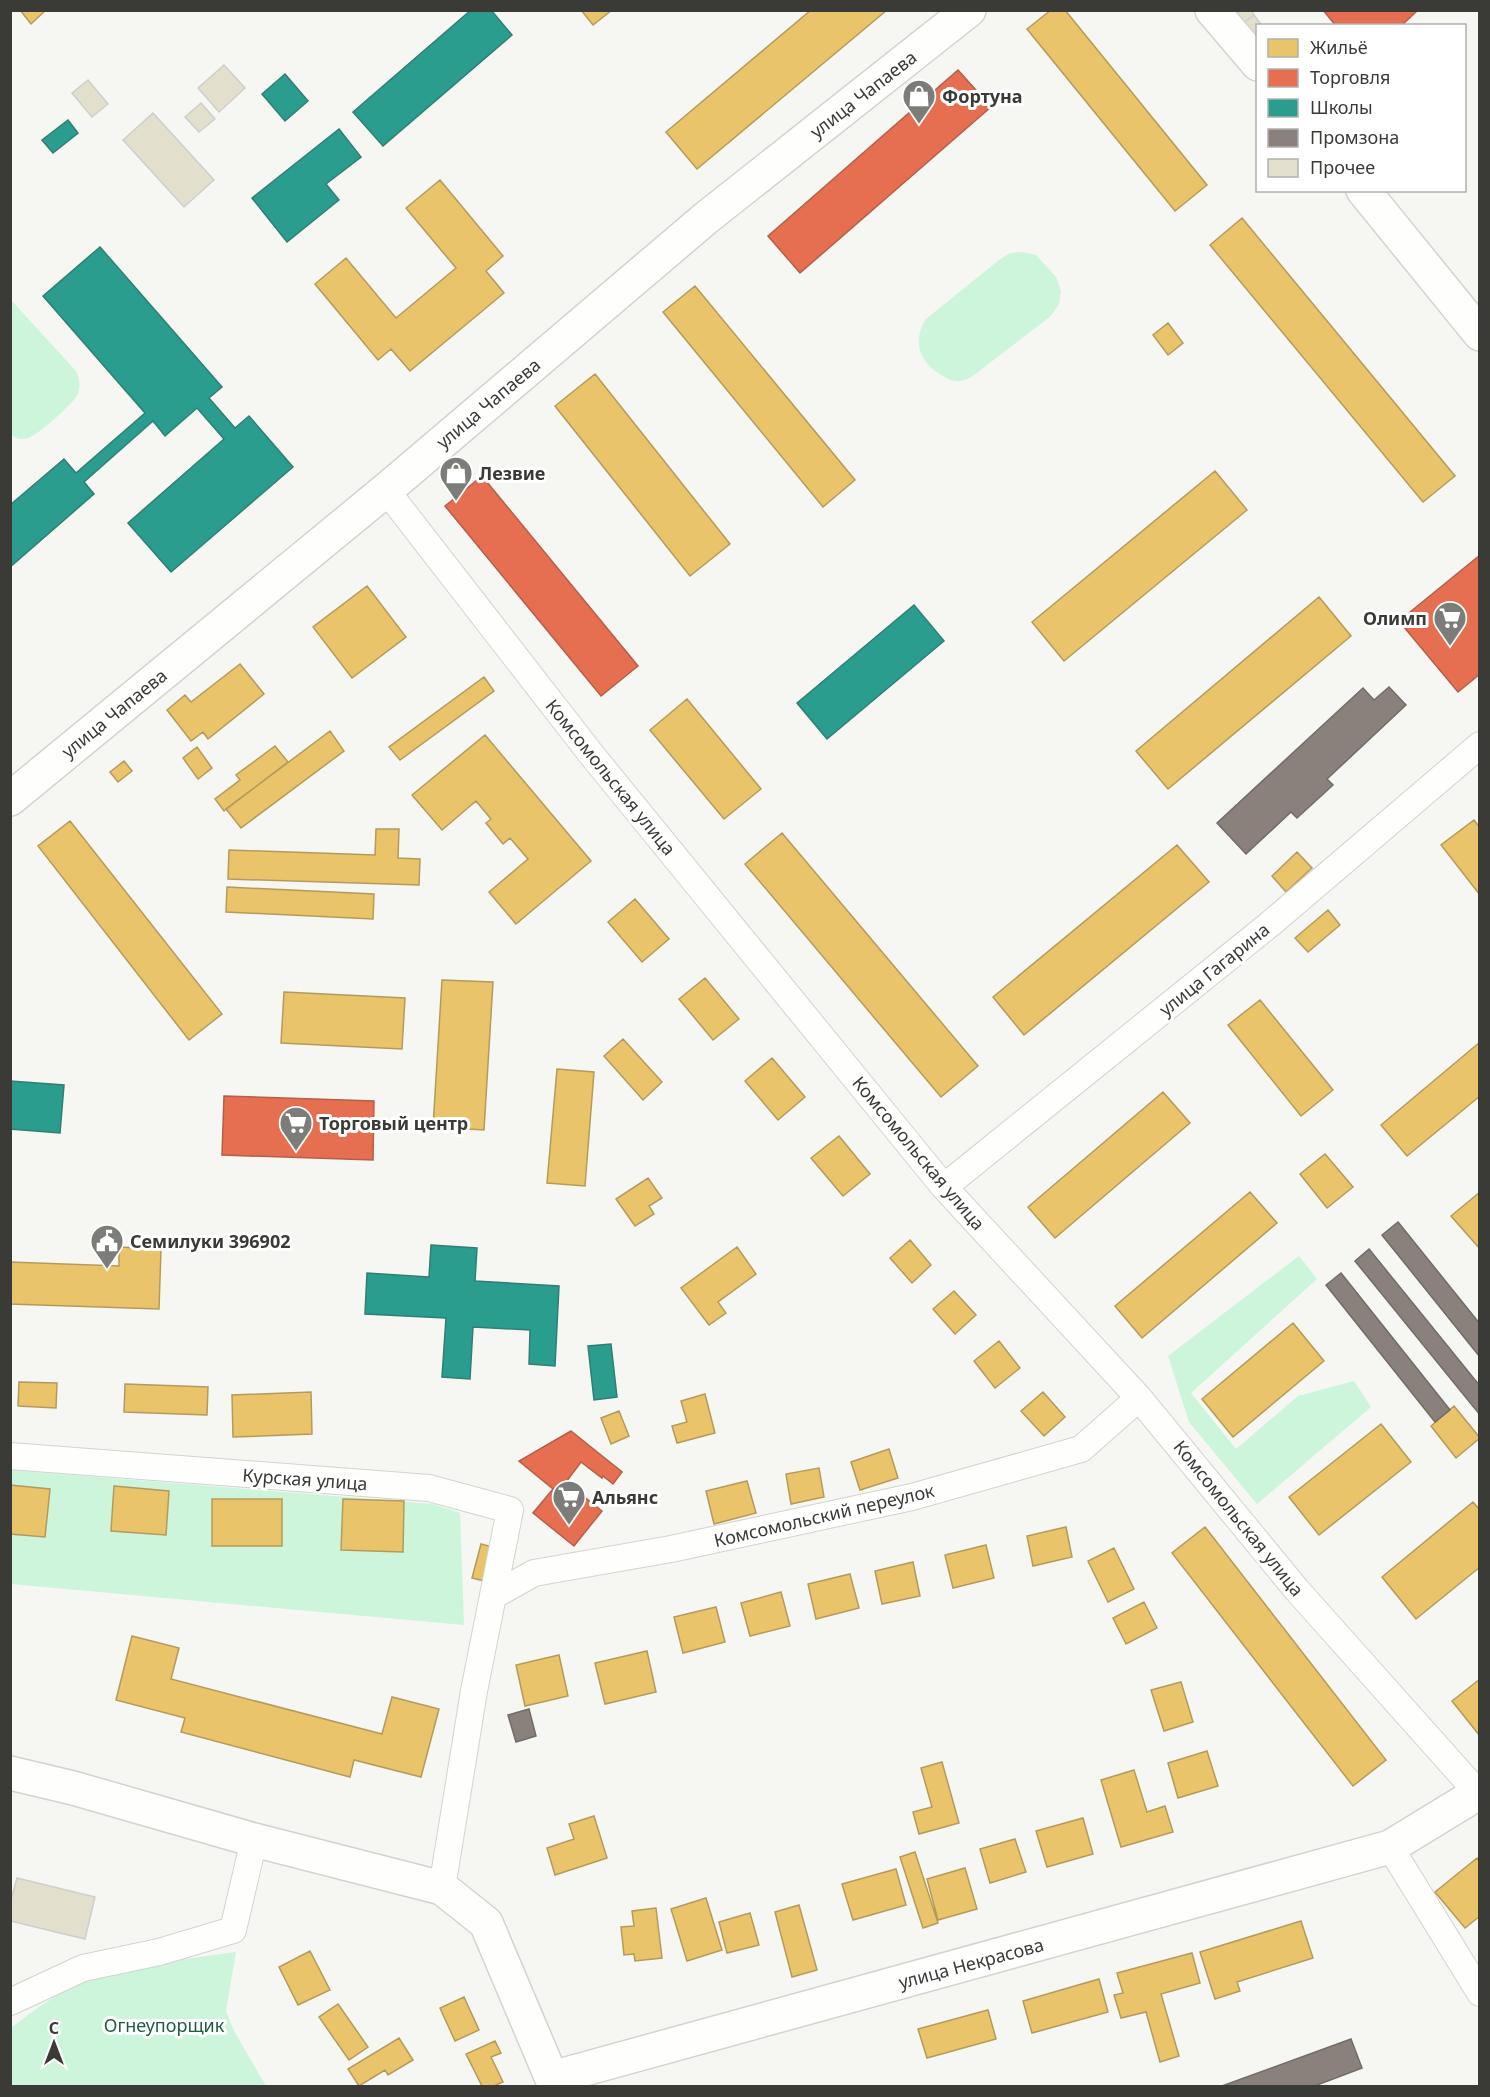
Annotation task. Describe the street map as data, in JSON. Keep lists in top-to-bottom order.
{
  "streets": {
    "street": [
      "улица Чапаева",
      "Комсомольская улица",
      "улица Гагарина",
      "Курская улица",
      "Комсомольский переулок",
      "улица Некрасова"
    ]
  },
  "crossings": [
    ["улица Чапаева", "Комсомольская улица"],
    ["Комсомольская улица", "улица Гагарина"],
    ["Комсомольская улица", "Комсомольский переулок"],
    ["Комсомольская улица", "улица Некрасова"],
    ["Курская улица", "Комсомольский переулок"]
  ],
  "parks": ["Огнеупорщик"],
  "places": {
    "shop": ["Фортуна", "Лезвие"],
    "supermarket": ["Олимп", "Торговый центр", "Альянс"],
    "public building": ["Семилуки 396902"]
  },
  "legend": [
    "Жильё",
    "Торговля",
    "Школы",
    "Промзона",
    "Прочее"
  ],
  "north": "top"
}
